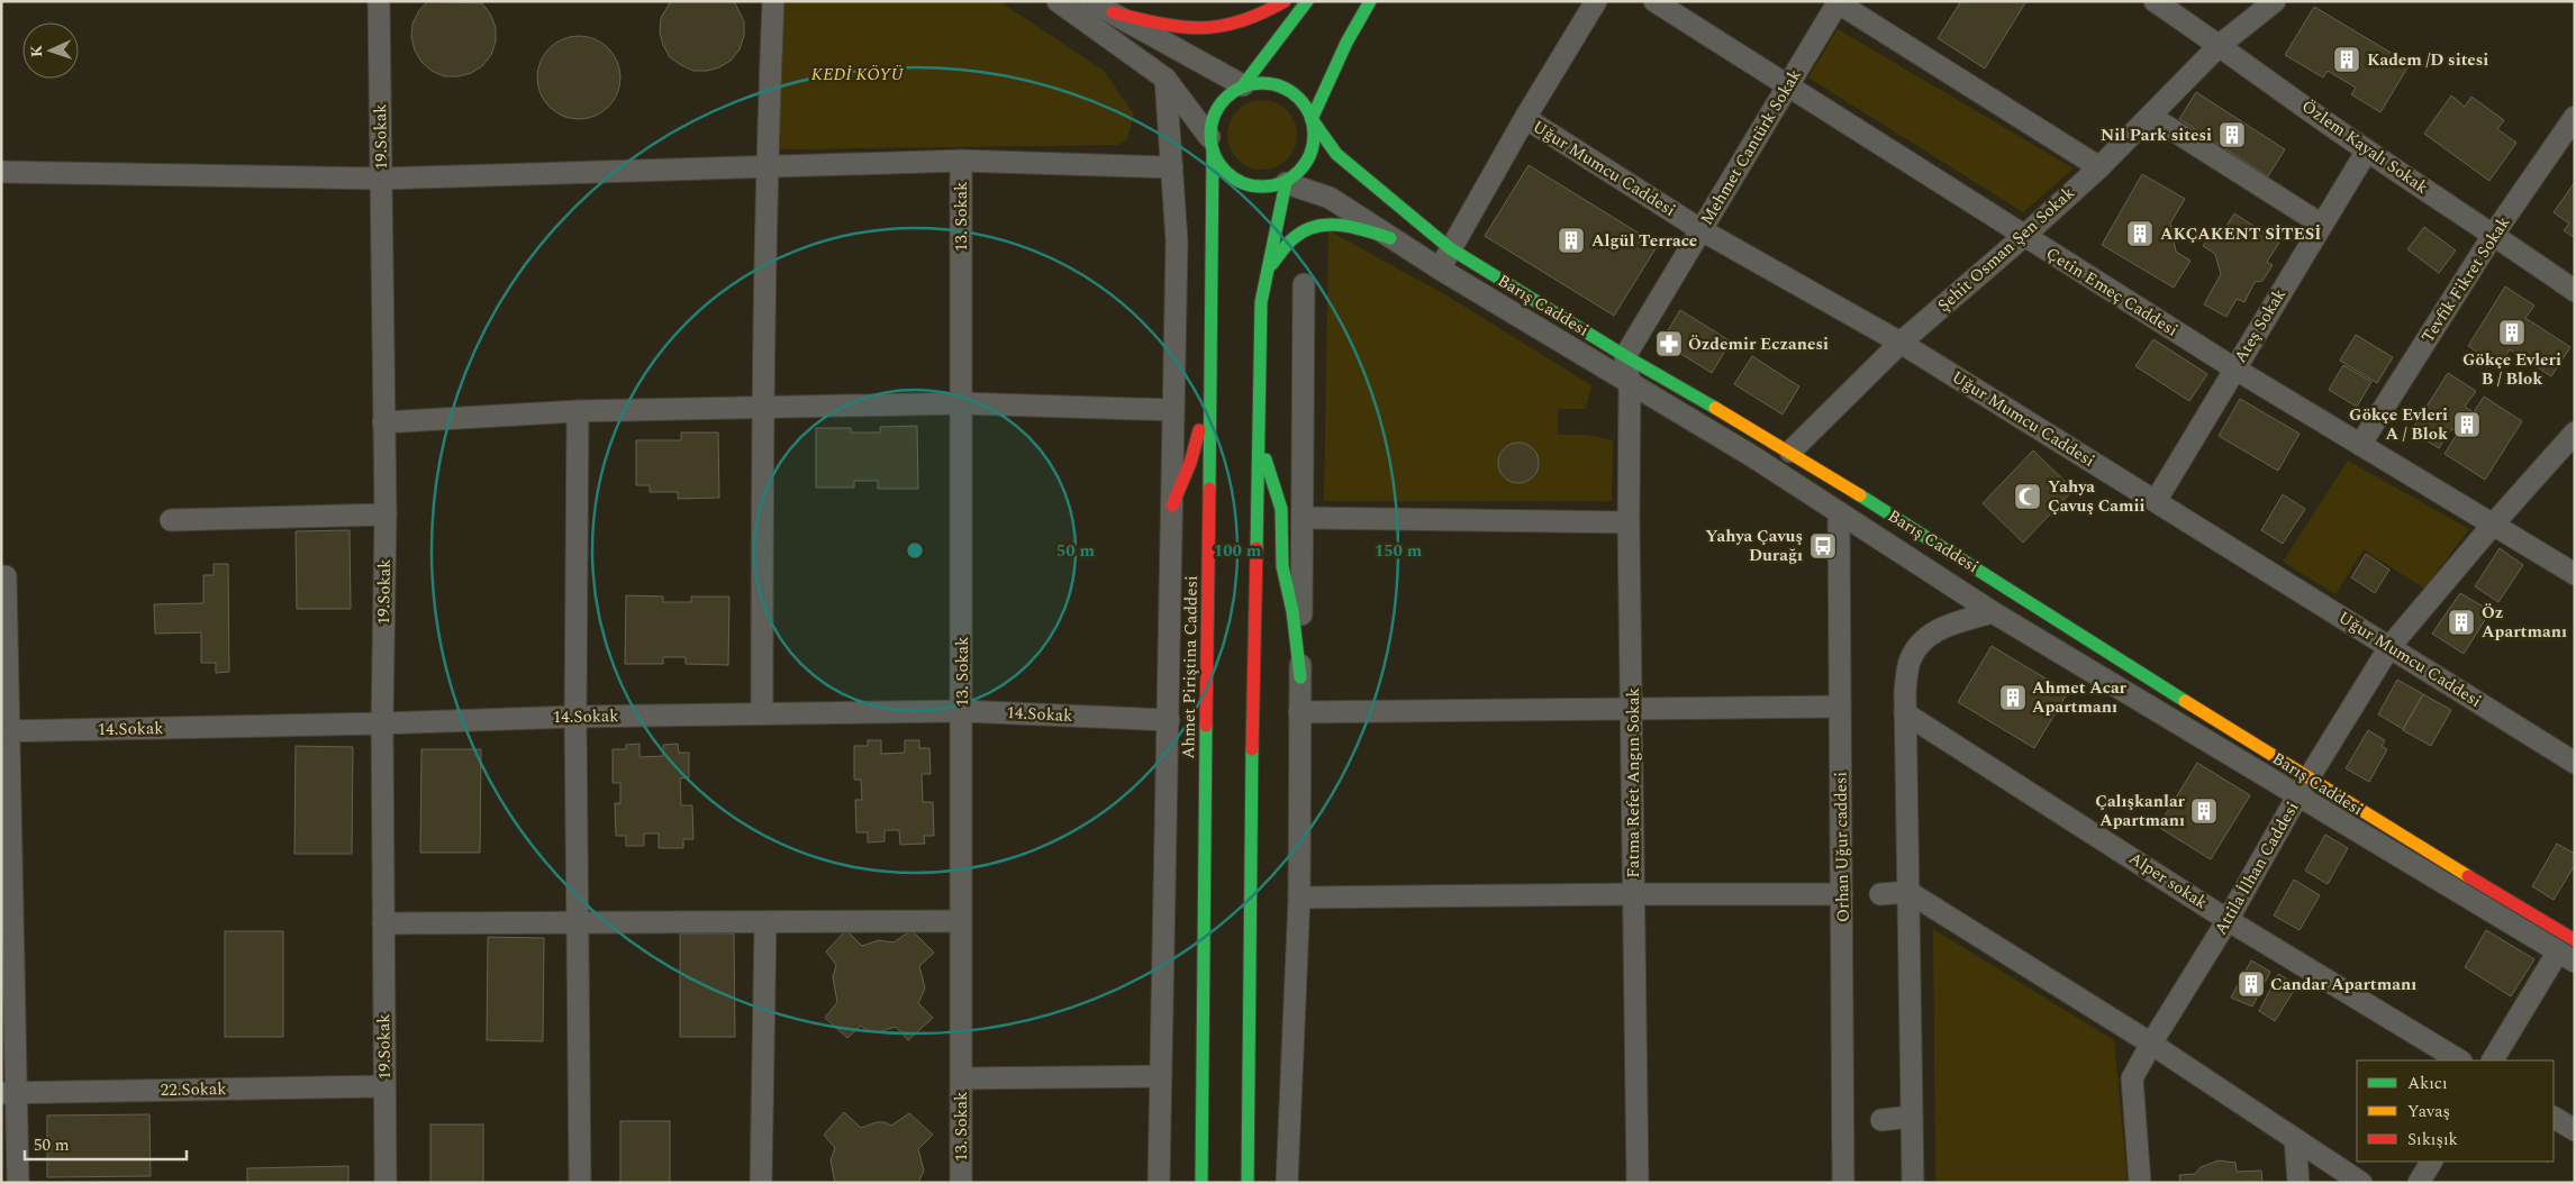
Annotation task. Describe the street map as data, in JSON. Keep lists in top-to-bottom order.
{
  "streets": {
    "street": [
      "19.Sokak",
      "Mehmet Cantürk Sokak",
      "Özlem Kayalı Sokak",
      "Uğur Mumcu Caddesi",
      "13. Sokak",
      "Şehit Osman Şen Sokak",
      "Tevfik Fikret Sokak",
      "Çetin Emeç Caddesi",
      "Barış Caddesi",
      "Ateş Sokak",
      "Ahmet Piriştina Caddesi",
      "14.Sokak",
      "Fatma Refet Angın Sokak",
      "Orhan Uğur caddesi",
      "Attila İlhan Caddesi",
      "Alper sokak",
      "22.Sokak"
    ]
  },
  "crossings": [
    ["19.Sokak", "14.Sokak"],
    ["19.Sokak", "22.Sokak"],
    ["Mehmet Cantürk Sokak", "Uğur Mumcu Caddesi"],
    ["Mehmet Cantürk Sokak", "Çetin Emeç Caddesi"],
    ["Mehmet Cantürk Sokak", "Barış Caddesi"],
    ["Özlem Kayalı Sokak", "Şehit Osman Şen Sokak"],
    ["Özlem Kayalı Sokak", "Tevfik Fikret Sokak"],
    ["Özlem Kayalı Sokak", "Ateş Sokak"],
    ["Uğur Mumcu Caddesi", "Şehit Osman Şen Sokak"],
    ["Uğur Mumcu Caddesi", "Ateş Sokak"],
    ["Uğur Mumcu Caddesi", "Attila İlhan Caddesi"],
    ["13. Sokak", "14.Sokak"],
    ["Şehit Osman Şen Sokak", "Çetin Emeç Caddesi"],
    ["Şehit Osman Şen Sokak", "Barış Caddesi"],
    ["Tevfik Fikret Sokak", "Çetin Emeç Caddesi"],
    ["Çetin Emeç Caddesi", "Ateş Sokak"],
    ["Çetin Emeç Caddesi", "Attila İlhan Caddesi"],
    ["Barış Caddesi", "Ahmet Piriştina Caddesi"],
    ["Barış Caddesi", "Fatma Refet Angın Sokak"],
    ["Barış Caddesi", "Orhan Uğur caddesi"],
    ["Barış Caddesi", "Attila İlhan Caddesi"],
    ["Attila İlhan Caddesi", "Alper sokak"]
  ],
  "parks": ["KEDİ KÖYÜ"],
  "places": {
    "building": [
      "Kadem /D sitesi",
      "Nil Park sitesi",
      "AKÇAKENT SİTESİ",
      "Algül Terrace",
      "Gökçe Evleri B / Blok",
      "Gökçe Evleri A / Blok",
      "Öz Apartmanı",
      "Ahmet Acar Apartmanı",
      "Çalışkanlar Apartmanı",
      "Candar Apartmanı"
    ],
    "pharmacy": ["Özdemir Eczanesi"],
    "mosque": ["Yahya Çavuş Camii"],
    "bus stop": ["Yahya Çavuş Durağı"]
  },
  "legend": ["Akıcı", "Yavaş", "Sıkışık"],
  "scale_bar": "50 m",
  "north": "left",
  "rings": ["50 m", "100 m", "150 m"]
}
